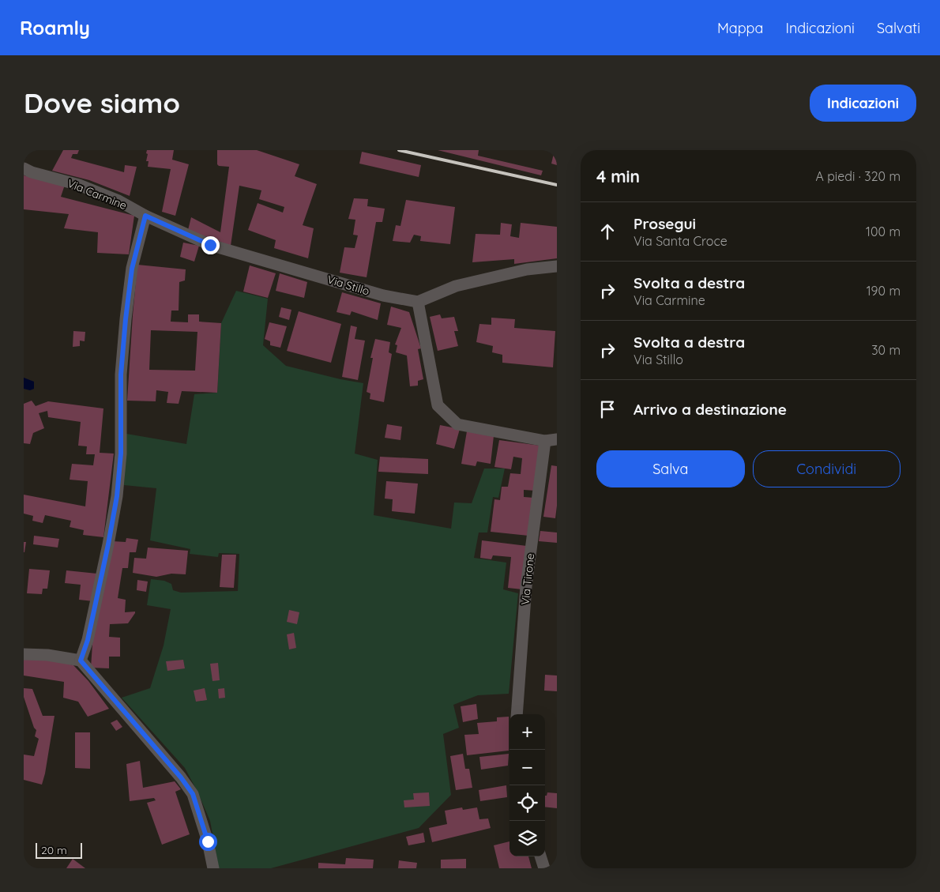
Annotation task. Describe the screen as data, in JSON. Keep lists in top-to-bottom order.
{
  "streets": {
    "street": ["Via Carmine", "Via Stillo", "Via Tirone"]
  },
  "crossings": [
    ["Via Carmine", "Via Stillo"]
  ],
  "scale_bar": "20 m",
  "page": {
    "header": "Roamly",
    "nav": ["Mappa", "Indicazioni", "Salvati"],
    "buttons": [
      "Indicazioni",
      ["Salva", "Condividi"]
    ],
    "title": "Dove siamo",
    "heading": ["4 min", "A piedi · 320 m"],
    "list": [
      ["Prosegui", "Via Santa Croce", "100 m"],
      ["Svolta a destra", "Via Carmine", "190 m"],
      ["Svolta a destra", "Via Stillo", "30 m"],
      "Arrivo a destinazione"
    ],
    "map_buttons": ["+", "−"],
    "scale": "20 m"
  }
}
